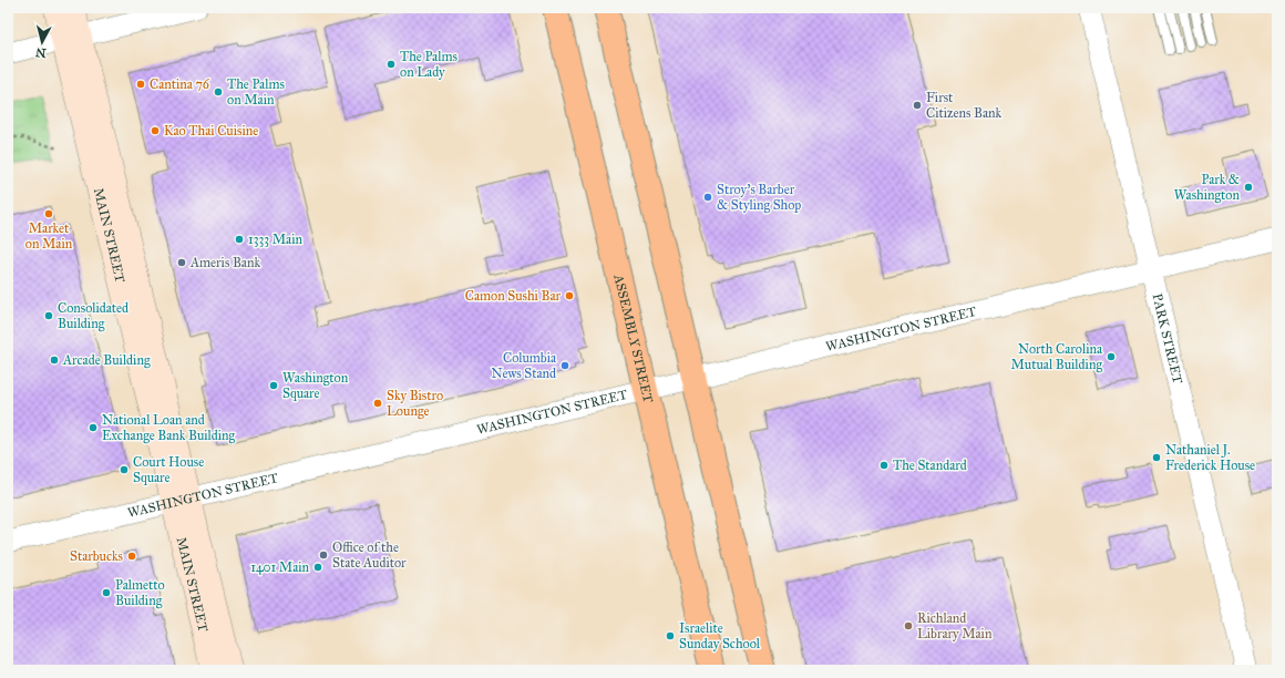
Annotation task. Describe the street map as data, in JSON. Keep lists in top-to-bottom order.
{
  "streets": {
    "main road": ["MAIN STREET", "ASSEMBLY STREET"],
    "street": ["WASHINGTON STREET", "PARK STREET"]
  },
  "crossings": [
    ["MAIN STREET", "WASHINGTON STREET"],
    ["WASHINGTON STREET", "ASSEMBLY STREET"],
    ["WASHINGTON STREET", "PARK STREET"]
  ],
  "places": [
    "The Palms on Lady",
    "Cantina 76",
    "The Palms on Main",
    "First Citizens Bank",
    "Kao Thai Cuisine",
    "Park & Washington",
    "Stroy's Barber & Styling Shop",
    "Market on Main",
    "1333 Main",
    "Ameris Bank",
    "Camon Sushi Bar",
    "Consolidated Building",
    "North Carolina Mutual Building",
    "Arcade Building",
    "Columbia News Stand",
    "Washington Square",
    "Sky Bistro Lounge",
    "National Loan and Exchange Bank Building",
    "Nathaniel J. Frederick House",
    "The Standard",
    "Court House Square",
    "Office of the State Auditor",
    "Starbucks",
    "1401 Main",
    "Palmetto Building",
    "Richland Library Main",
    "Israelite Sunday School"
  ],
  "north": "bottom"
}
